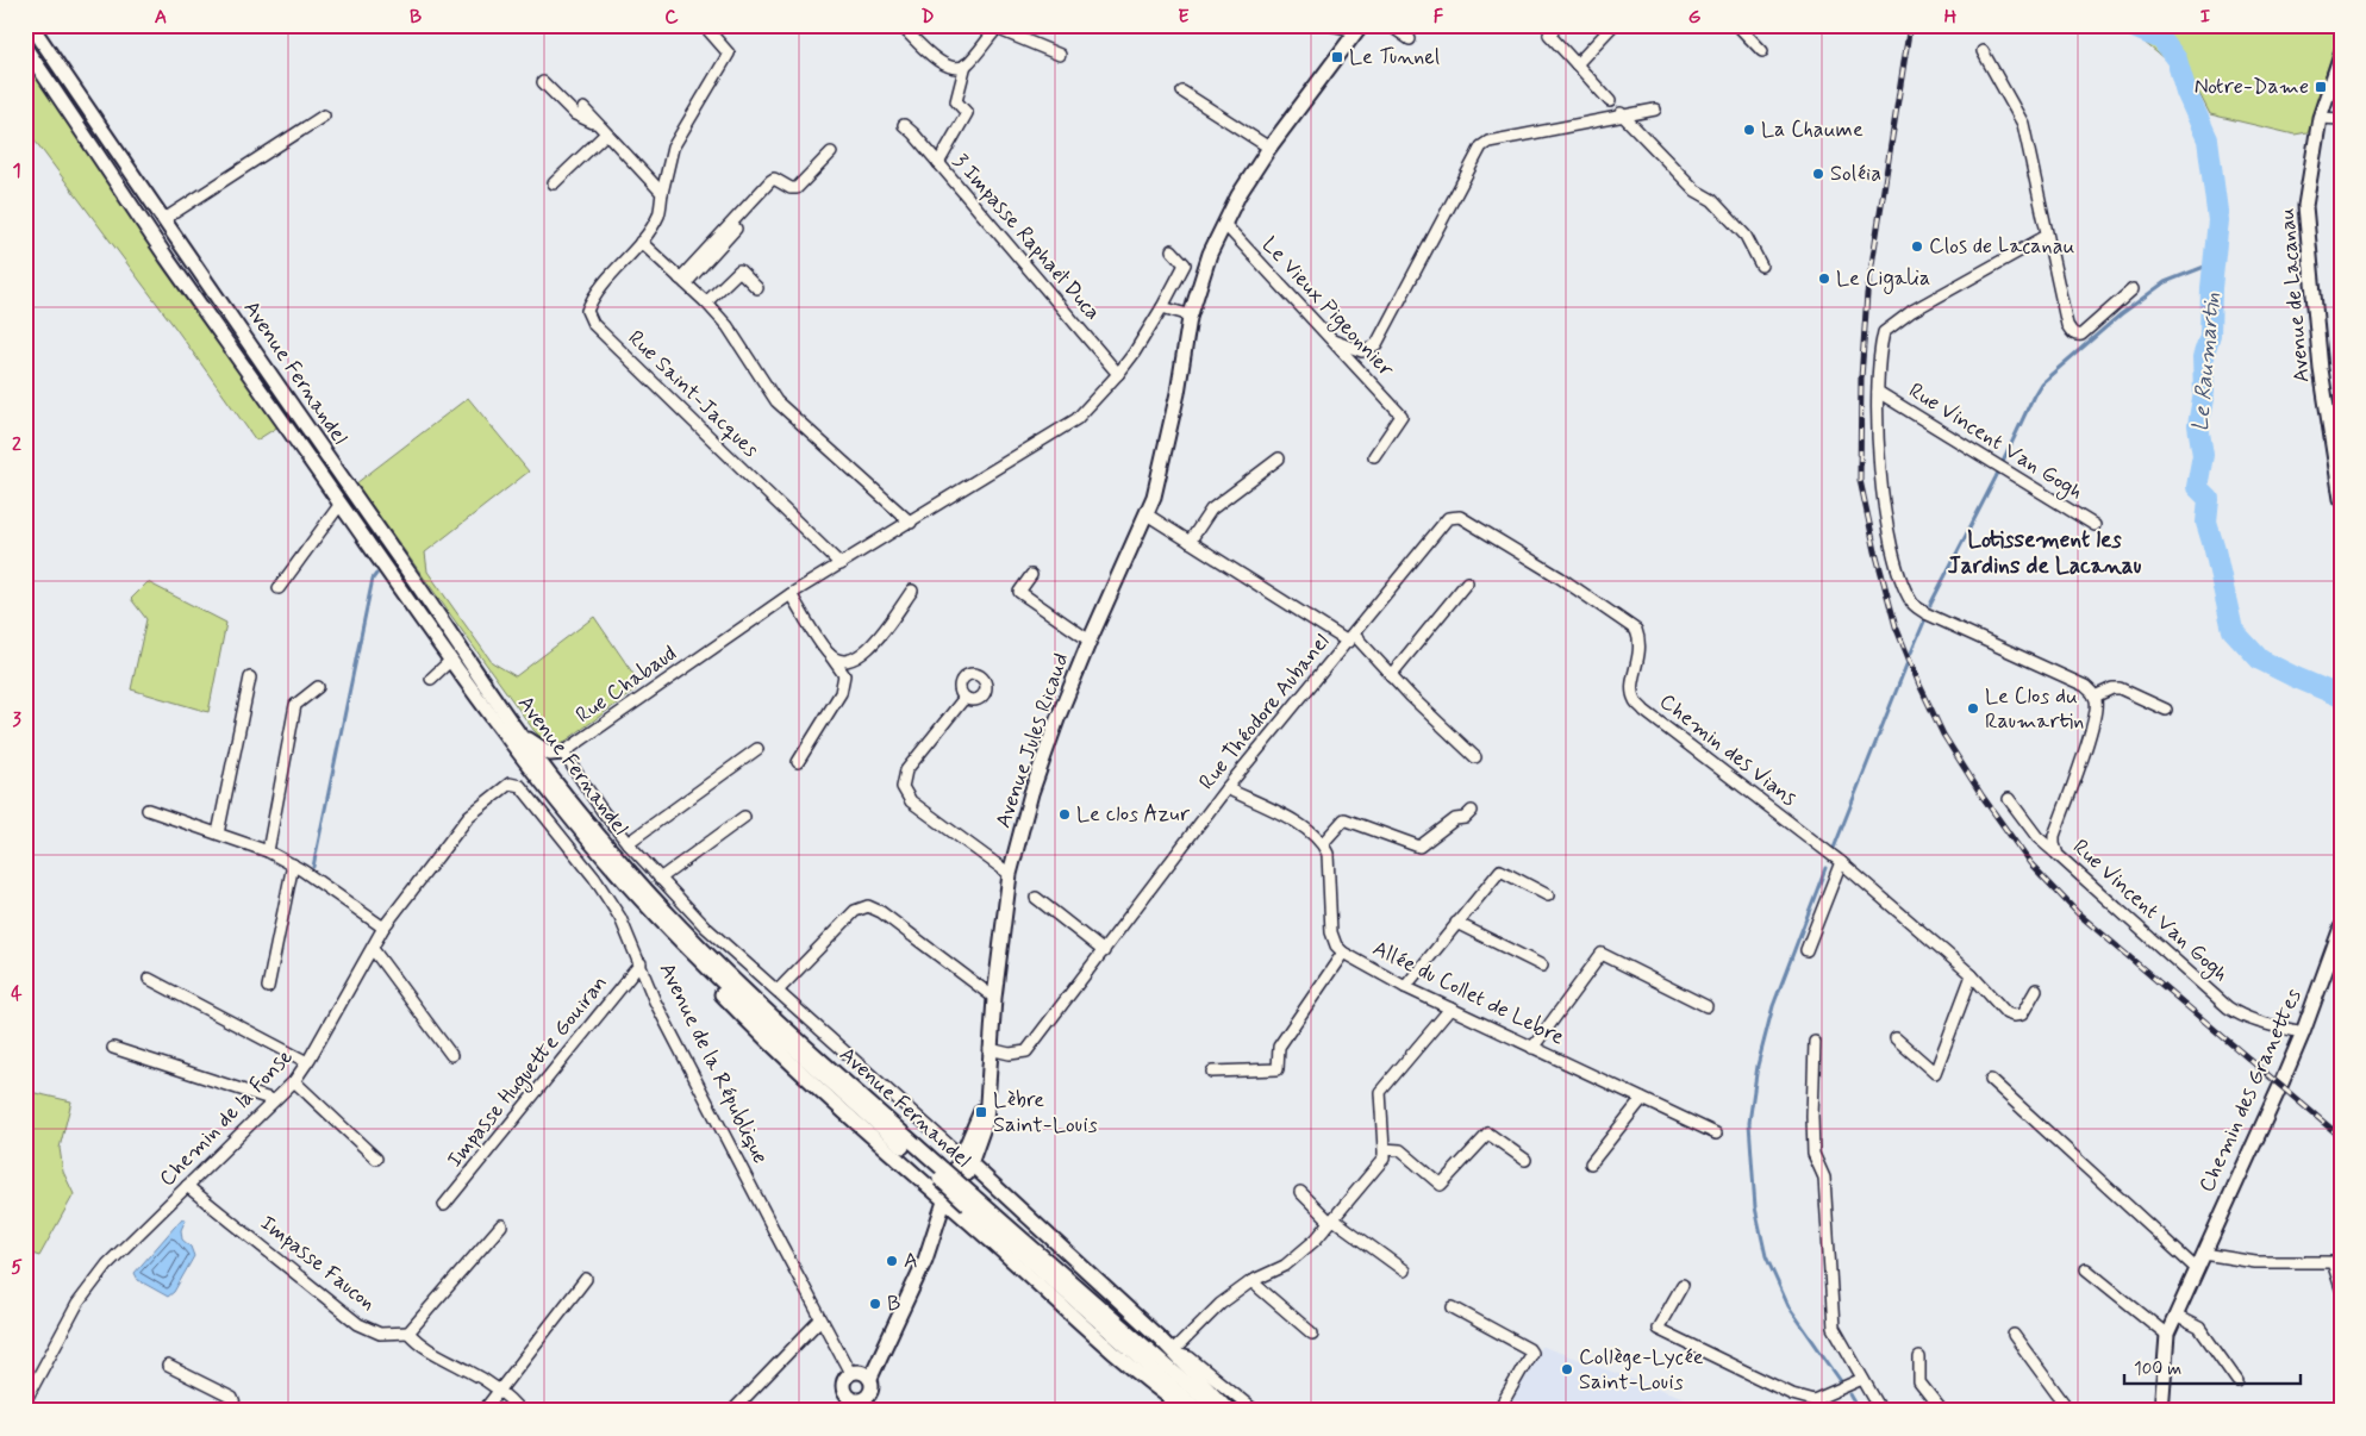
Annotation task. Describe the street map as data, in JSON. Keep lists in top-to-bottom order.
{
  "streets": {
    "main road": [
      "Avenue de Lacanau",
      "Avenue Fernandel",
      "Avenue Jules Ricaud",
      "Chemin des Granettes"
    ],
    "street": [
      "3 Impasse Raphaël Duca",
      "Le Vieux Pigeonnier",
      "Rue Saint-Jacques",
      "Rue Vincent Van Gogh",
      "Rue Chabaud",
      "Rue Théodore Aubanel",
      "Chemin des Vians",
      "Allée du Collet de Lebre",
      "Avenue de la République",
      "Impasse Huguette Gouiran",
      "Chemin de la Fonse",
      "Impasse Faucon"
    ]
  },
  "crossings": [
    ["3 Impasse Raphaël Duca", "Rue Chabaud"],
    ["Le Vieux Pigeonnier", "Avenue Jules Ricaud"],
    ["Rue Saint-Jacques", "Rue Chabaud"],
    ["Rue Vincent Van Gogh", "Chemin des Granettes"],
    ["Rue Théodore Aubanel", "Avenue Jules Ricaud"],
    ["Rue Théodore Aubanel", "Chemin des Vians"],
    ["Avenue de la République", "Impasse Huguette Gouiran"],
    ["Avenue de la République", "Chemin de la Fonse"],
    ["Chemin de la Fonse", "Impasse Faucon"]
  ],
  "districts": ["Lotissement les Jardins de Lacanau"],
  "water": ["Le Raumartin"],
  "places": {
    "transit": ["Le Tunnel", "Notre-Dame", "Lèbre Saint-Louis"],
    "other": [
      "La Chaume",
      "Soléia",
      "Clos de Lacanau",
      "Le Cigalia",
      "Le Clos du Raumartin",
      "Le clos Azur",
      "A",
      "B",
      "Collège-Lycée Saint-Louis"
    ]
  },
  "scale_bar": "100 m",
  "grid": {
    "columns": [
      "A",
      "B",
      "C",
      "D",
      "E",
      "F",
      "G",
      "H",
      "I"
    ],
    "rows": [
      "1",
      "2",
      "3",
      "4",
      "5"
    ]
  }
}
